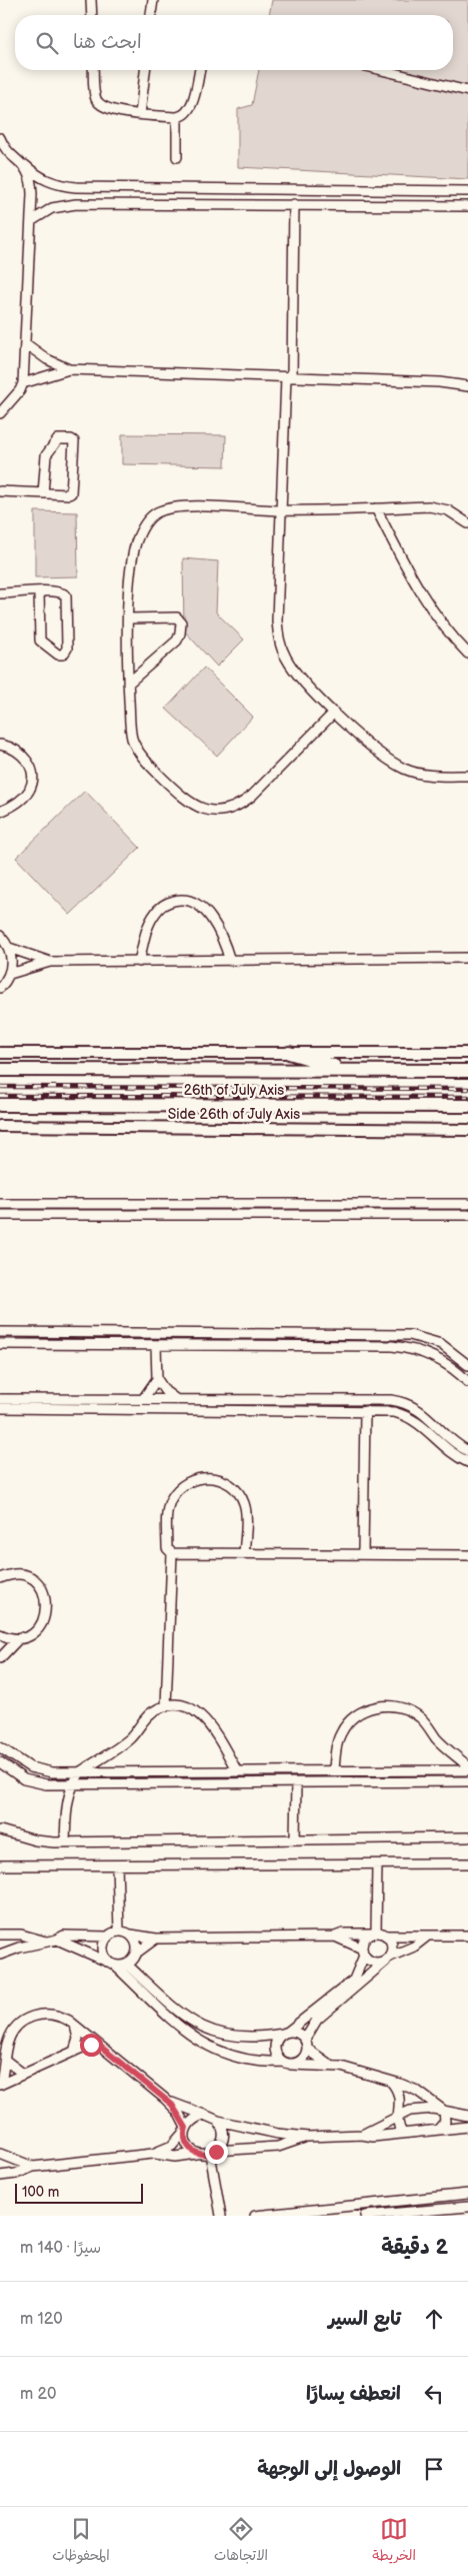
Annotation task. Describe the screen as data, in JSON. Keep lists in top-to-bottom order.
{
  "streets": {
    "highway": ["26th of July Axis"],
    "main road": ["Side 26th of July Axis"]
  },
  "scale_bar": "100 m",
  "page": {
    "search": "ابحث هنا",
    "scale": "100 m",
    "heading": ["2 دقيقة", "سيرًا · 140 m"],
    "list": [
      ["تابع السير", "120 m"],
      ["انعطف يسارًا", "20 m"],
      "الوصول إلى الوجهة"
    ],
    "nav": ["الخريطة", "الاتجاهات", "المحفوظات"]
  }
}
